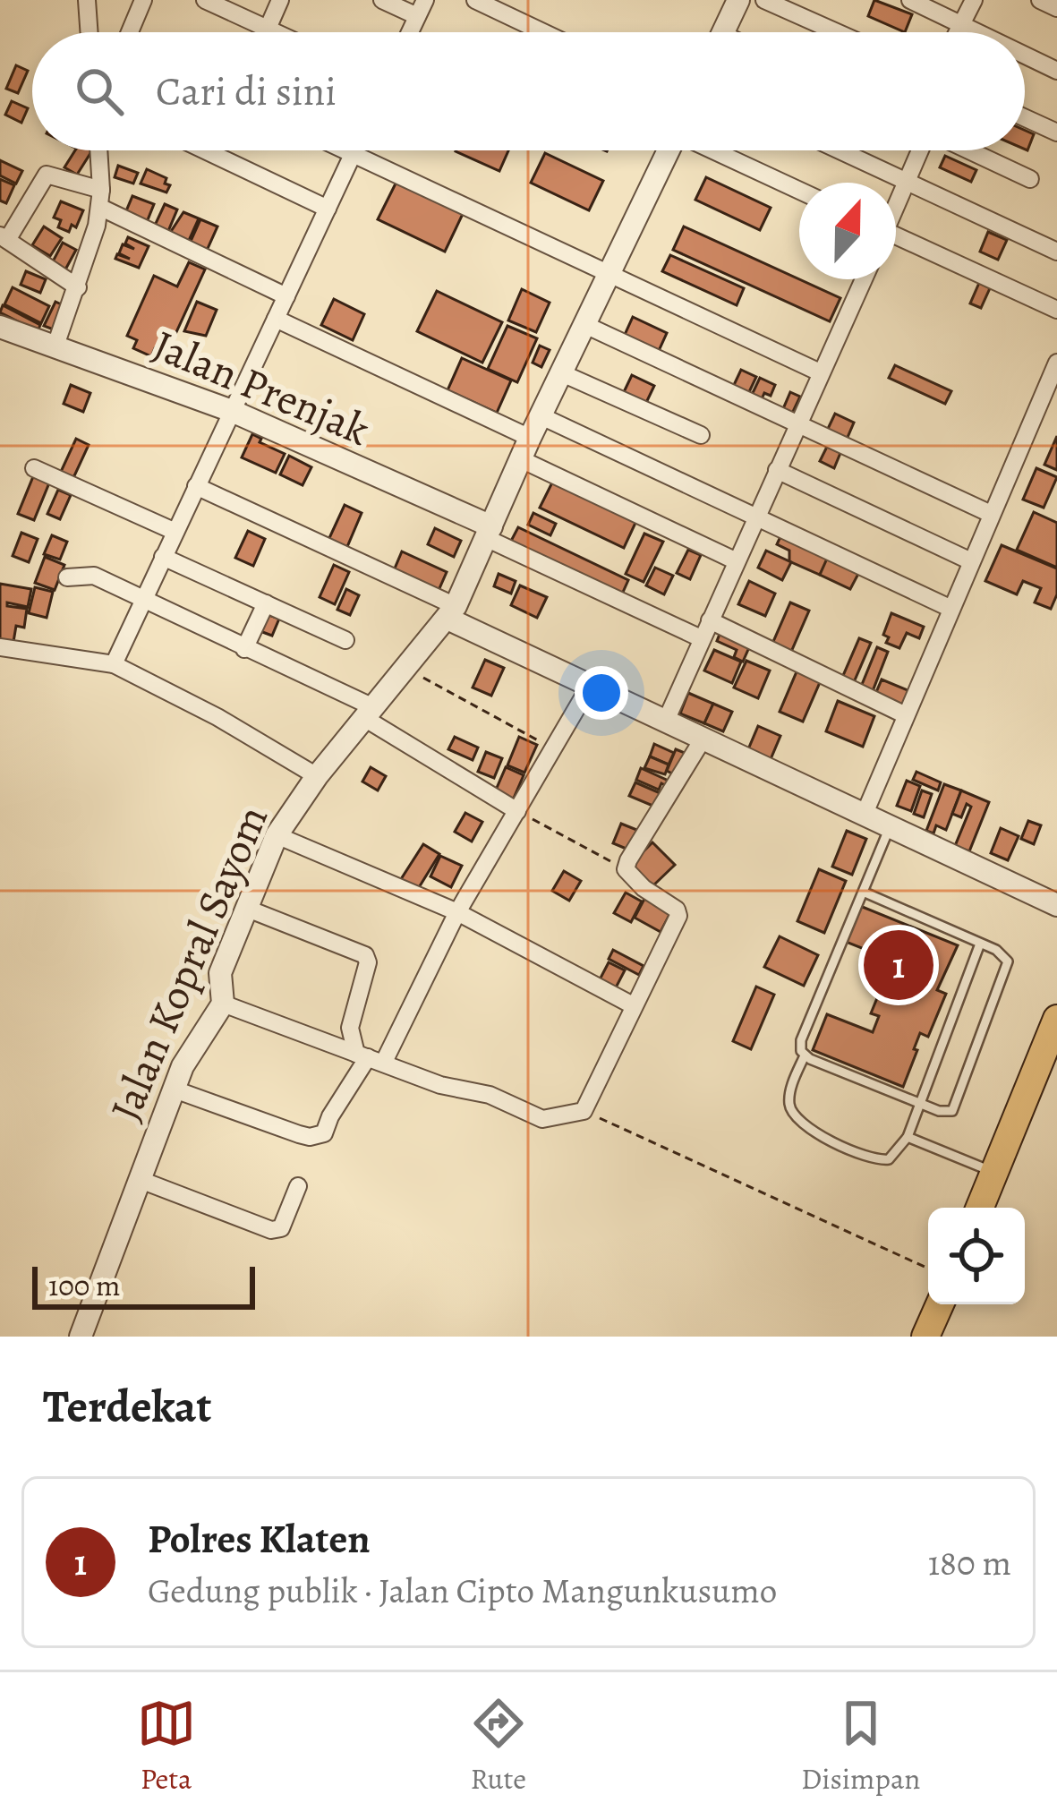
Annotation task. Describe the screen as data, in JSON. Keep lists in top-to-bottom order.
{
  "streets": {
    "street": ["Jalan Prenjak", "Jalan Kopral Sayom"]
  },
  "crossings": [
    ["Jalan Prenjak", "Jalan Kopral Sayom"]
  ],
  "scale_bar": "100 m",
  "north": "top",
  "page": {
    "search": "Cari di sini",
    "pins": "1",
    "scale": "100 m",
    "heading": "Terdekat",
    "list": [
      {
        "mark": "1",
        "name": "Polres Klaten",
        "note": "Gedung publik · Jalan Cipto Mangunkusumo",
        "value": "180 m"
      }
    ],
    "nav": ["Peta", "Rute", "Disimpan"]
  }
}
